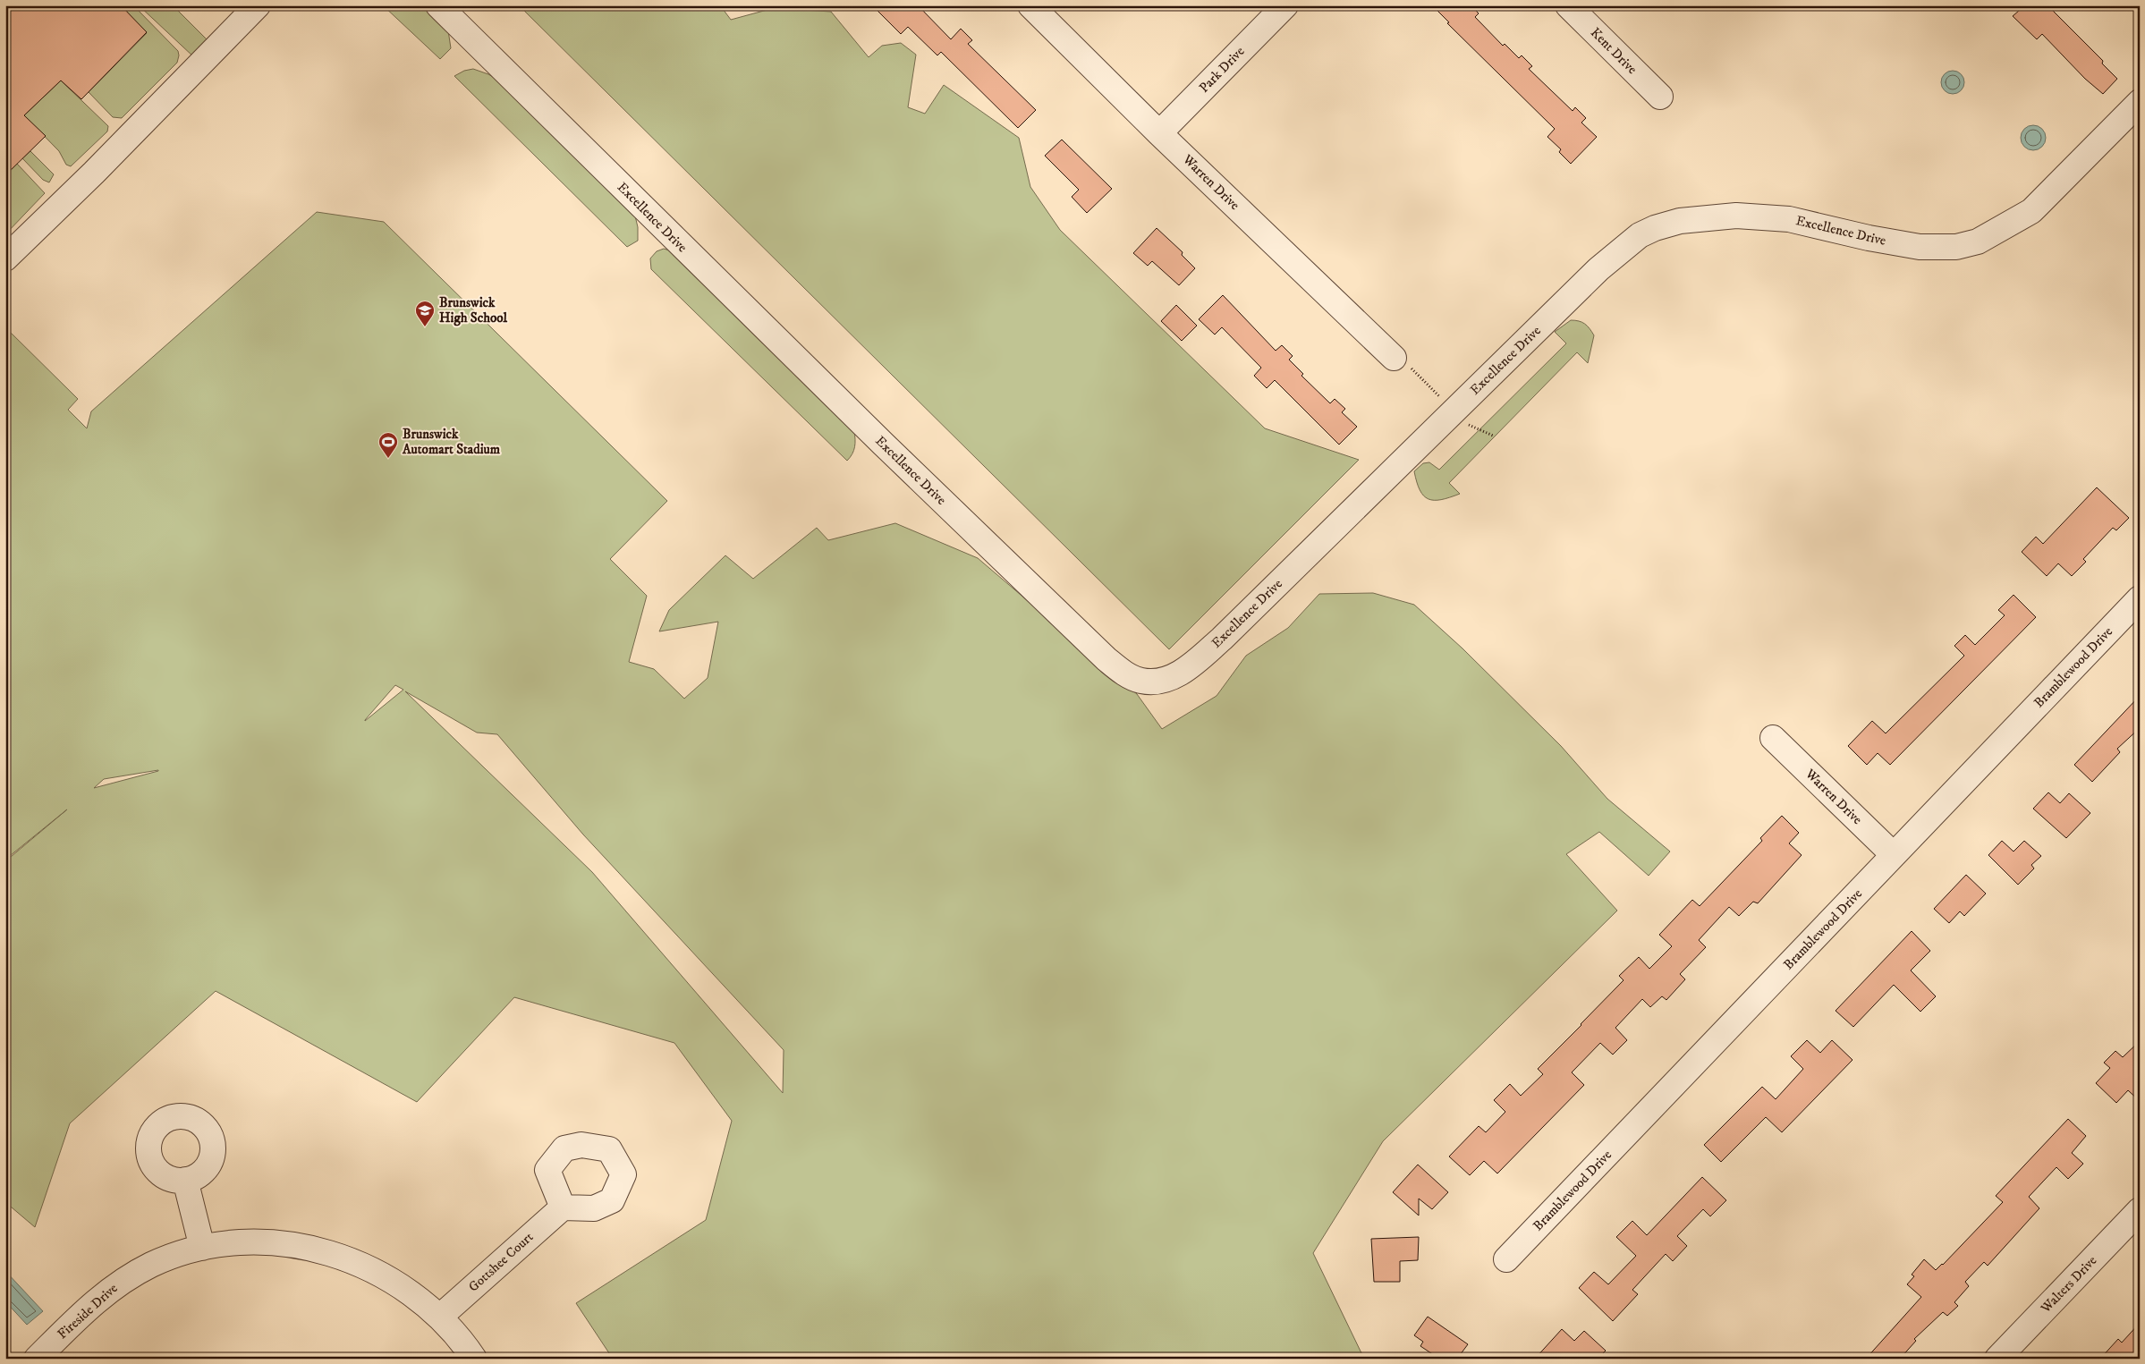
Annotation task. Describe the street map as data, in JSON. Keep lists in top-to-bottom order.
{
  "streets": {
    "street": [
      "Kent Drive",
      "Park Drive",
      "Warren Drive",
      "Excellence Drive",
      "Bramblewood Drive",
      "Gottshee Court",
      "Walters Drive",
      "Fireside Drive"
    ]
  },
  "crossings": [
    ["Park Drive", "Warren Drive"],
    ["Warren Drive", "Bramblewood Drive"],
    ["Gottshee Court", "Fireside Drive"]
  ],
  "places": {
    "school or university": ["Brunswick High School"],
    "sports": ["Brunswick Automart Stadium"]
  }
}
